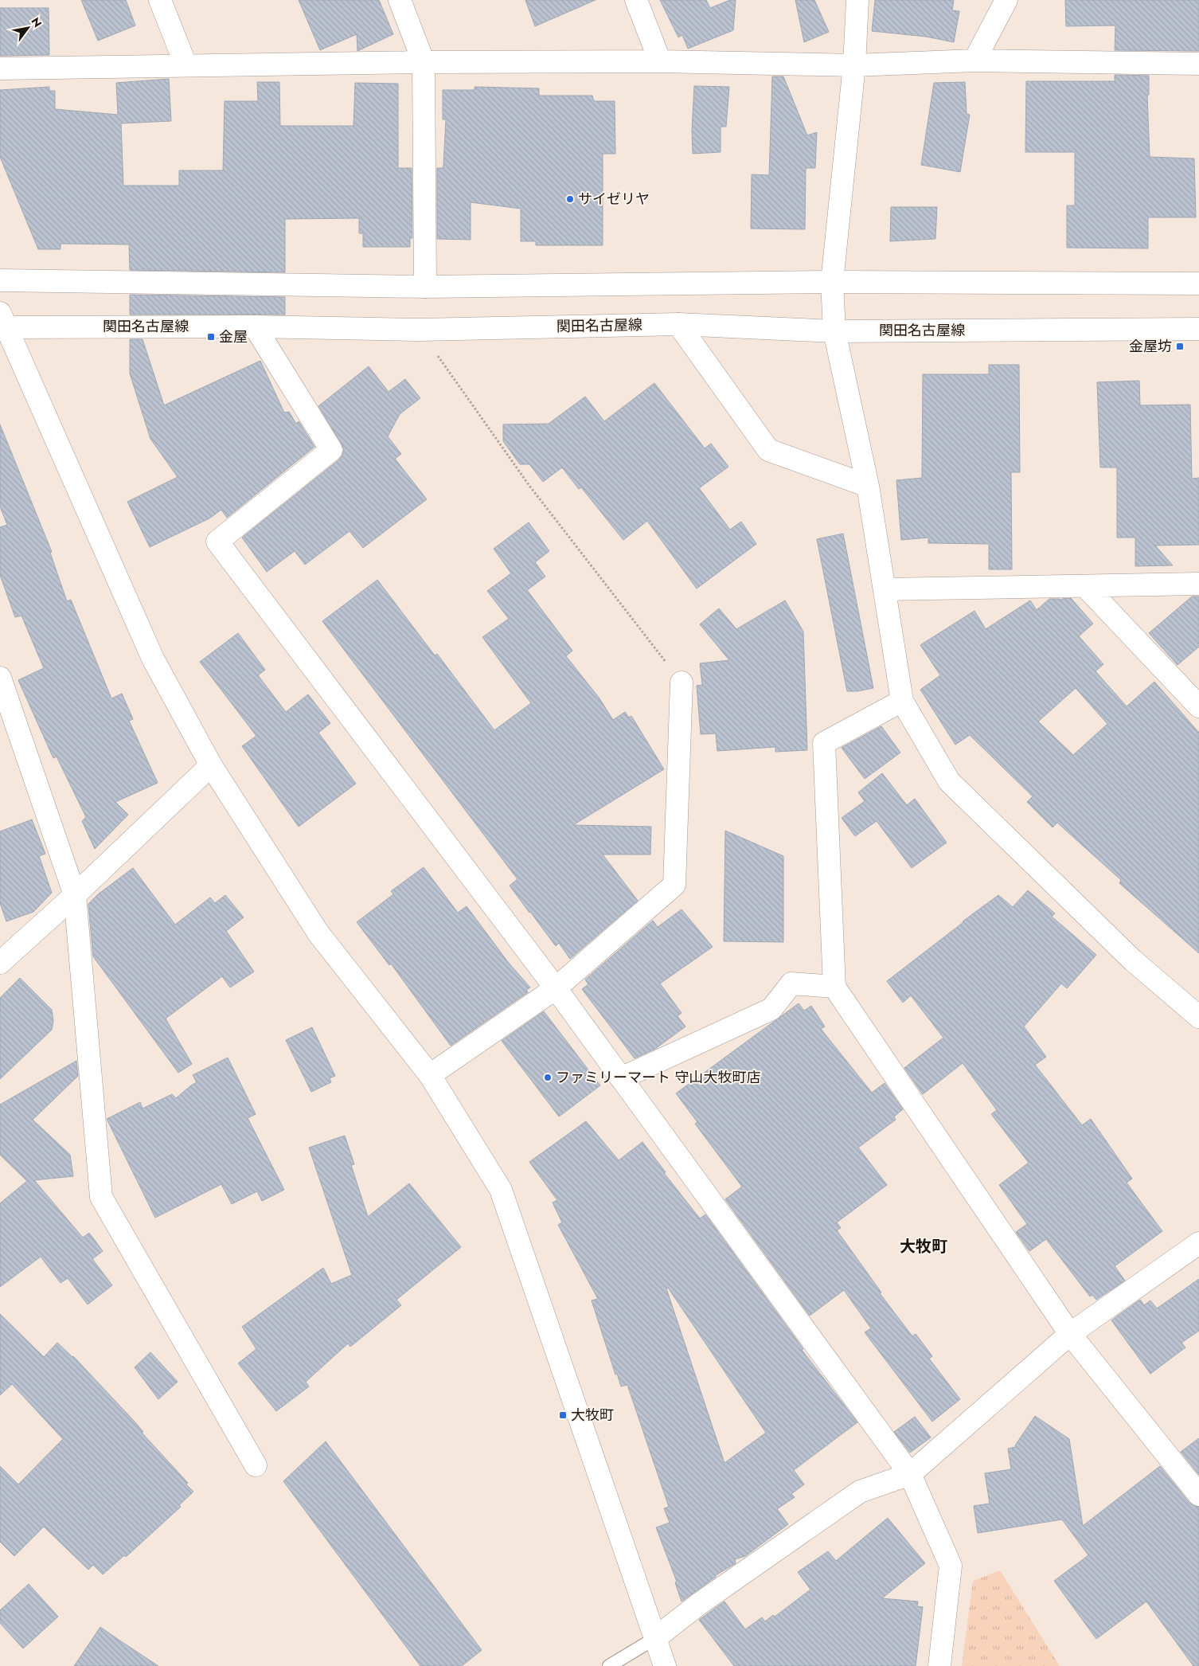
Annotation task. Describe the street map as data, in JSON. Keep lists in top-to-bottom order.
{
  "streets": {
    "street": ["関田名古屋線"]
  },
  "districts": ["大牧町"],
  "places": {
    "other": ["サイゼリヤ", "ファミリーマート 守山大牧町店"],
    "transit": ["金屋", "金屋坊", "大牧町"]
  },
  "north": "top right"
}
